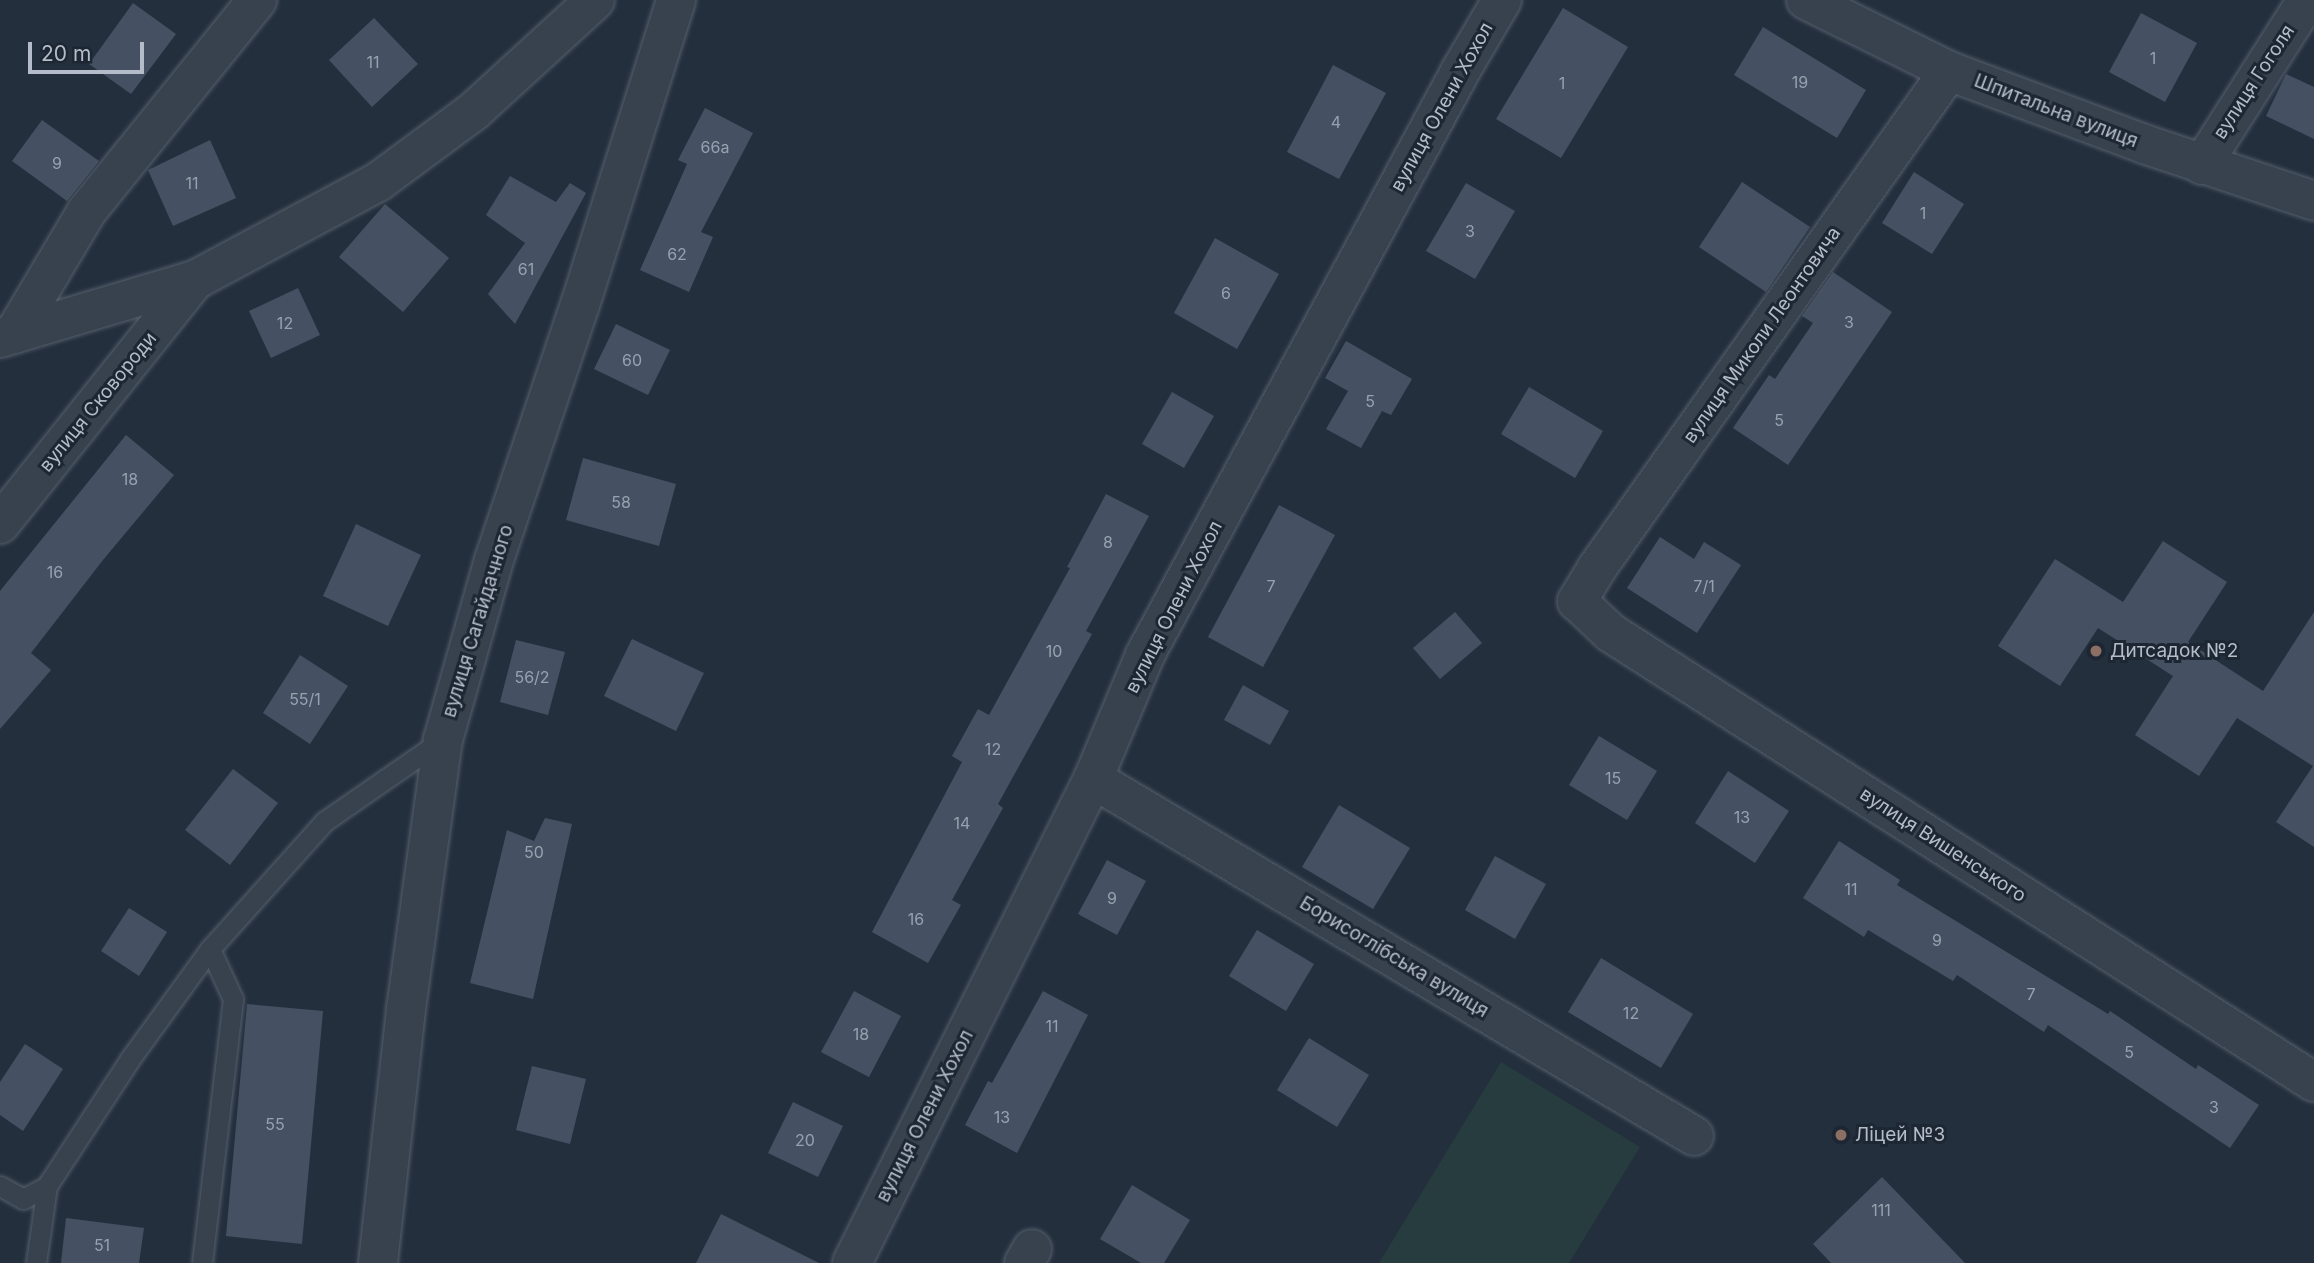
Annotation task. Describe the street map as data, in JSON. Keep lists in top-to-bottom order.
{
  "streets": {
    "street": [
      "вулиця Гоголя",
      "вулиця Олени Хохол",
      "Шпитальна вулиця",
      "вулиця Миколи Леонтовича",
      "вулиця Сковороди",
      "вулиця Сагайдачного",
      "вулиця Вишенського",
      "Борисоглібська вулиця"
    ]
  },
  "crossings": [
    ["вулиця Гоголя", "Шпитальна вулиця"],
    ["вулиця Олени Хохол", "Борисоглібська вулиця"],
    ["Шпитальна вулиця", "вулиця Миколи Леонтовича"],
    ["вулиця Миколи Леонтовича", "вулиця Вишенського"]
  ],
  "places": ["Дитсадок №2", "Ліцей №3"],
  "house_numbers": [
    "1",
    "11",
    "19",
    "1",
    "4",
    "66а",
    "9",
    "11",
    "1",
    "3",
    "62",
    "61",
    "6",
    "3",
    "12",
    "60",
    "5",
    "5",
    "18",
    "58",
    "8",
    "16",
    "7",
    "7/1",
    "10",
    "56/2",
    "55/1",
    "12",
    "15",
    "13",
    "14",
    "50",
    "11",
    "9",
    "16",
    "9",
    "7",
    "12",
    "11",
    "18",
    "5",
    "3",
    "13",
    "55",
    "20",
    "111",
    "51"
  ],
  "scale_bar": "20 m"
}
